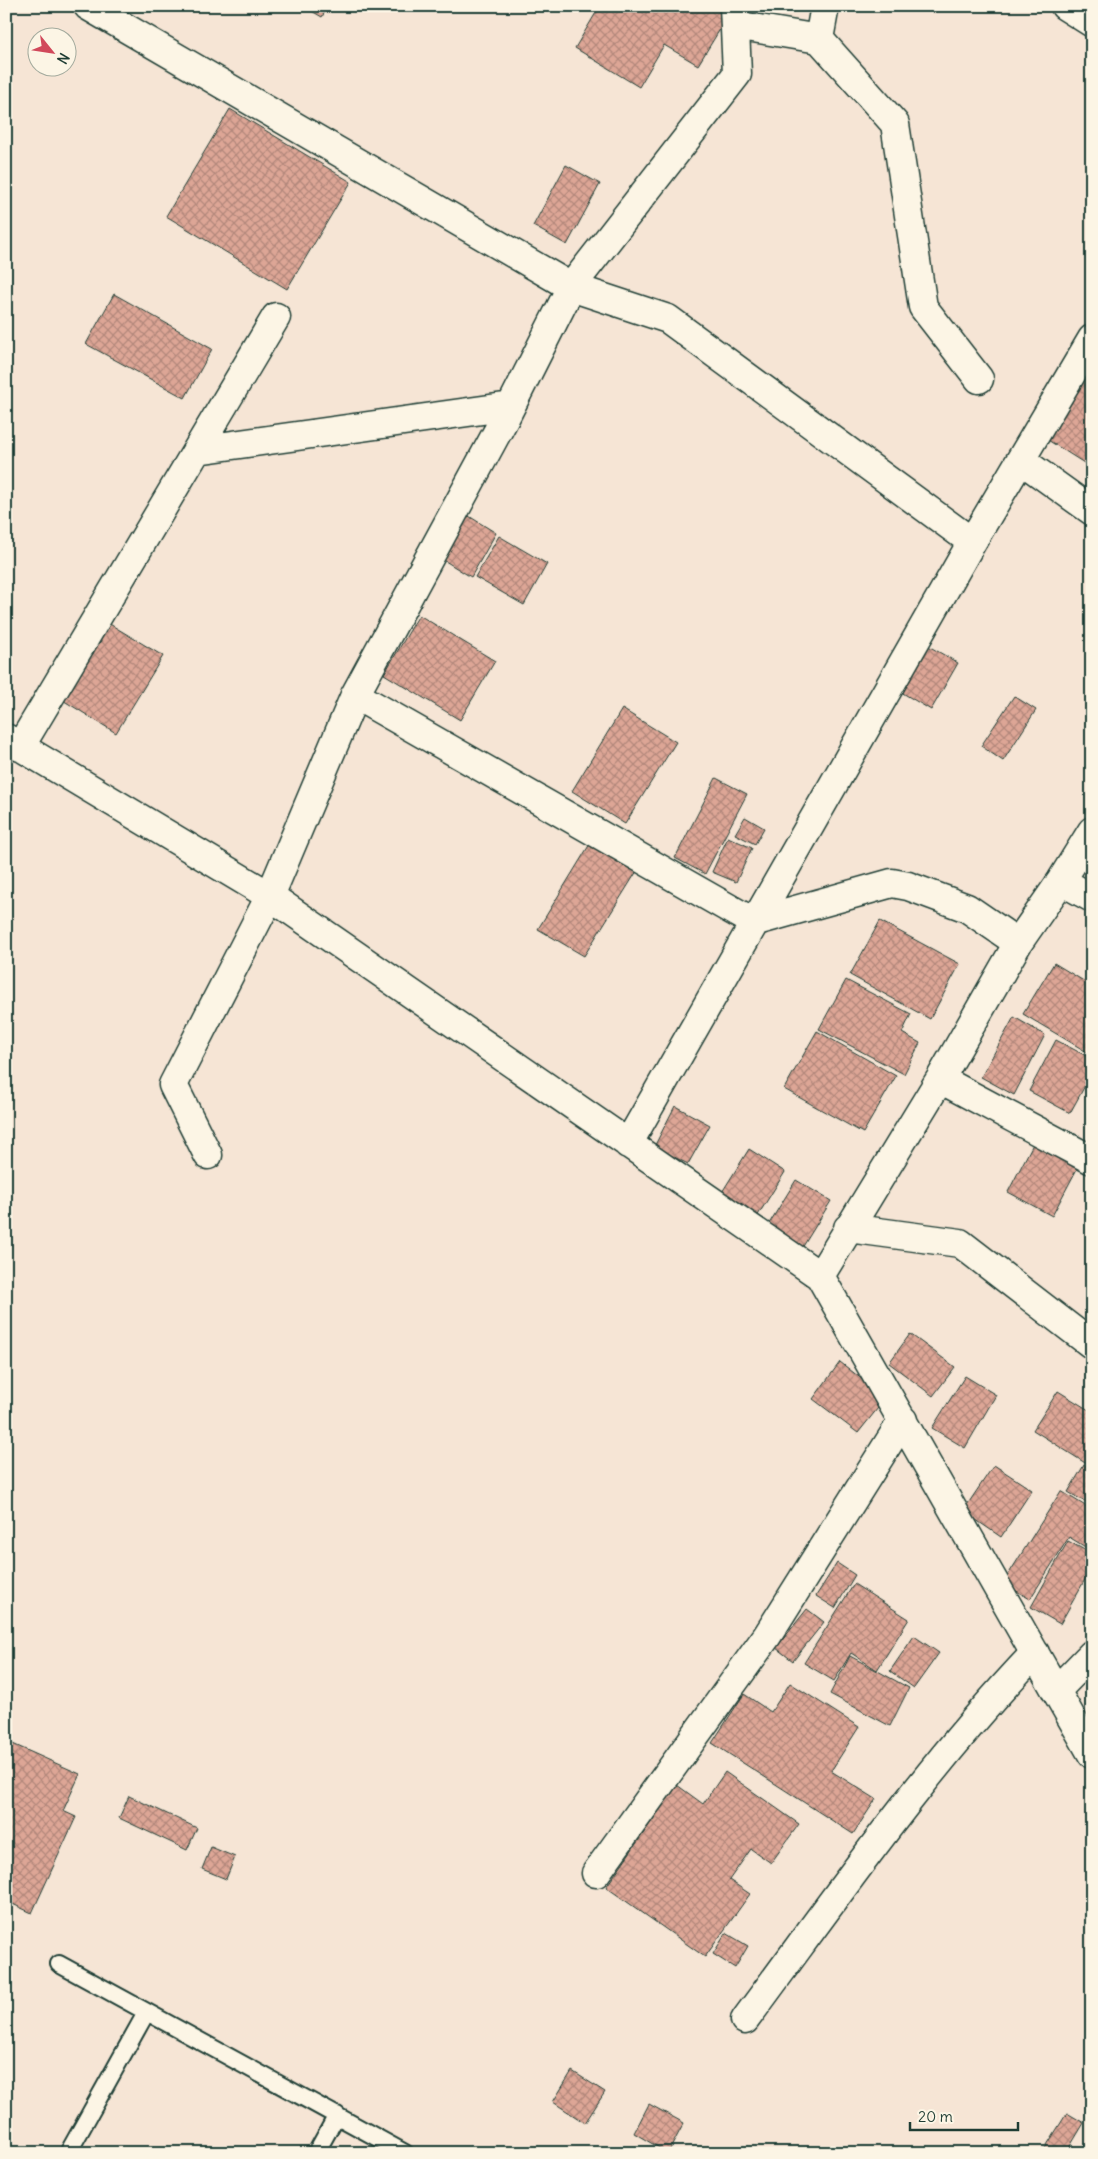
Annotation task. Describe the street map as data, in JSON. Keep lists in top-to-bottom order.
{
  "scale_bar": "20 m",
  "north": "bottom right"
}
